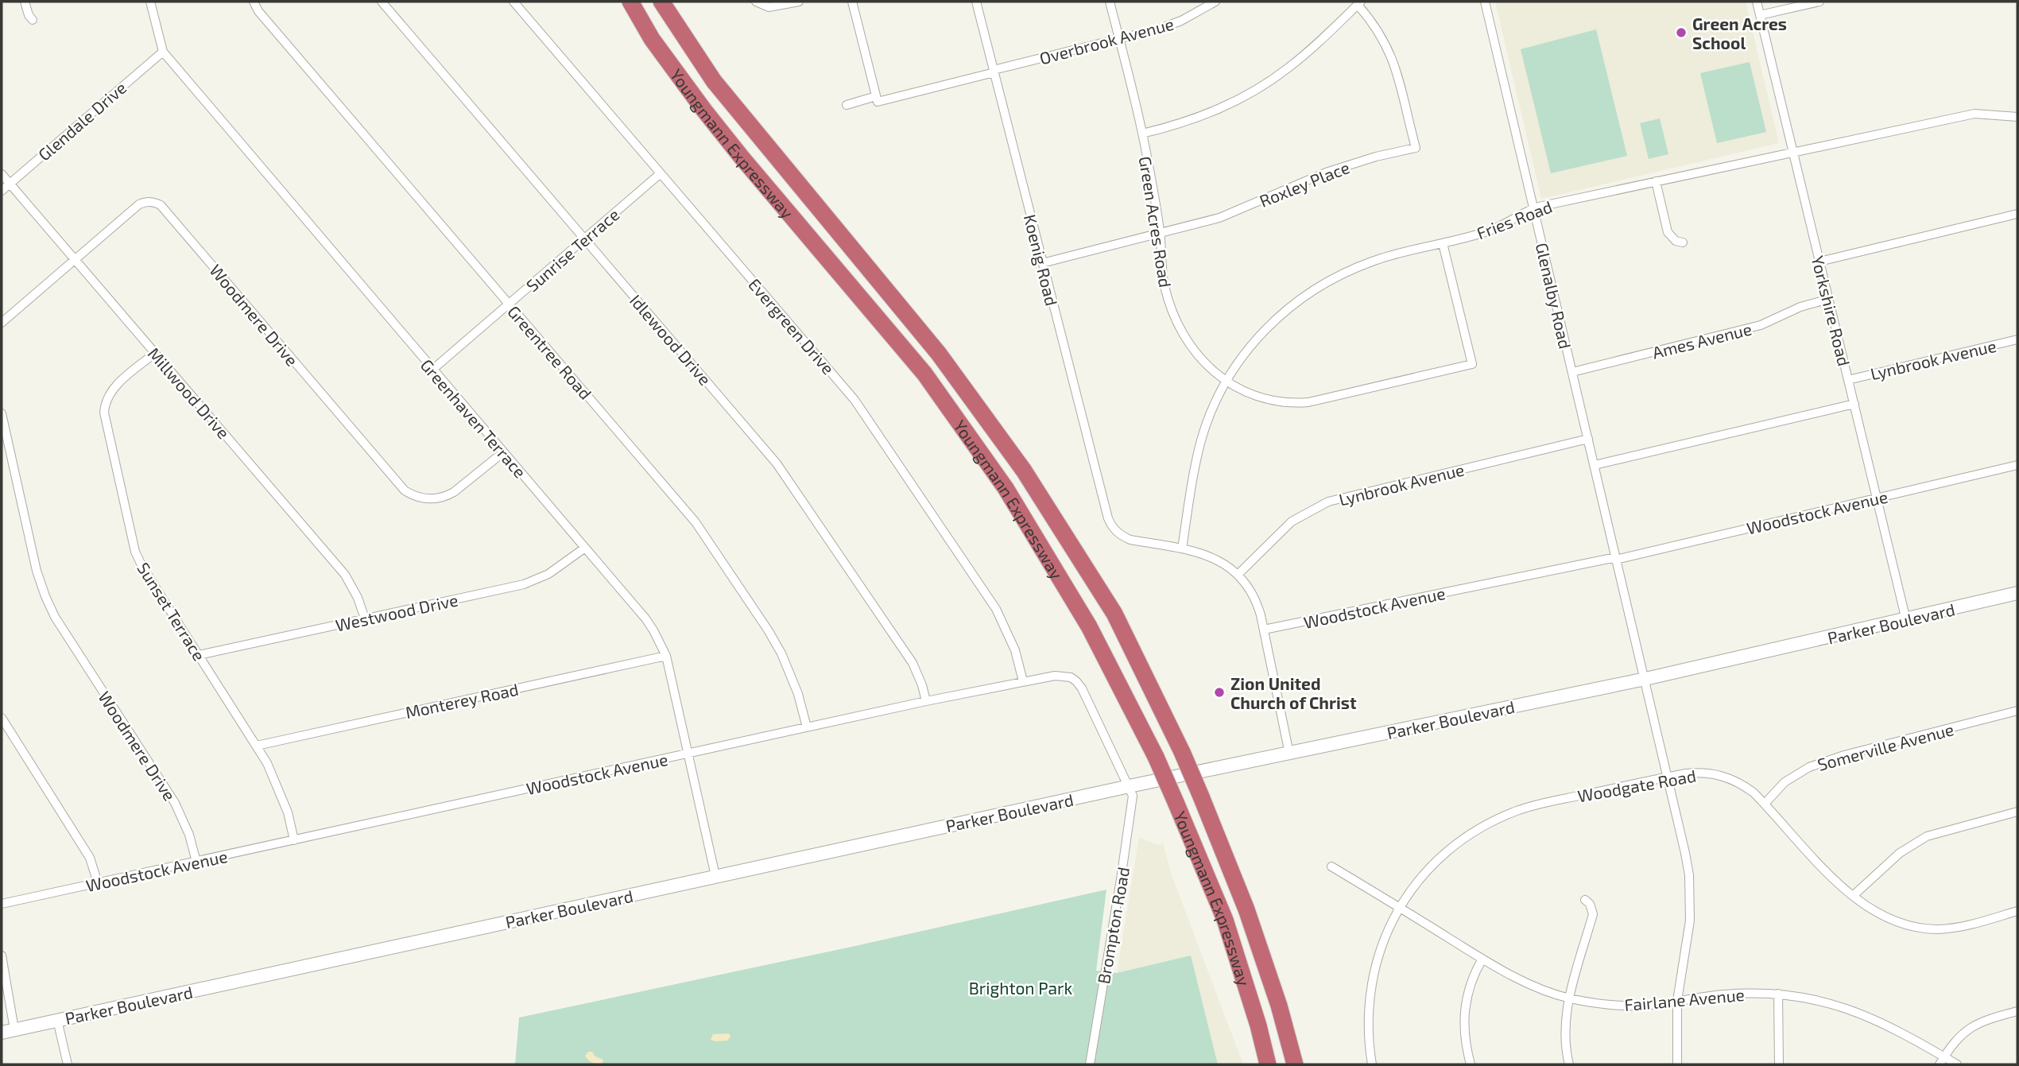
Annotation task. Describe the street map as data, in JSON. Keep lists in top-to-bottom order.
{
  "streets": {
    "highway": ["Youngmann Expressway"],
    "street": [
      "Overbrook Avenue",
      "Glendale Drive",
      "Roxley Place",
      "Fries Road",
      "Green Acres Road",
      "Sunrise Terrace",
      "Koenig Road",
      "Glenalby Road",
      "Yorkshire Road",
      "Woodmere Drive",
      "Evergreen Drive",
      "Idlewood Drive",
      "Ames Avenue",
      "Greentree Road",
      "Lynbrook Avenue",
      "Millwood Drive",
      "Greenhaven Terrace",
      "Woodstock Avenue",
      "Sunset Terrace",
      "Westwood Drive",
      "Parker Boulevard",
      "Monterey Road",
      "Somerville Avenue",
      "Woodgate Road",
      "Brompton Road",
      "Fairlane Avenue"
    ]
  },
  "crossings": [
    ["Overbrook Avenue", "Green Acres Road"],
    ["Overbrook Avenue", "Koenig Road"],
    ["Glendale Drive", "Millwood Drive"],
    ["Glendale Drive", "Greenhaven Terrace"],
    ["Roxley Place", "Green Acres Road"],
    ["Roxley Place", "Koenig Road"],
    ["Fries Road", "Green Acres Road"],
    ["Fries Road", "Koenig Road"],
    ["Fries Road", "Glenalby Road"],
    ["Fries Road", "Yorkshire Road"],
    ["Sunrise Terrace", "Evergreen Drive"],
    ["Sunrise Terrace", "Idlewood Drive"],
    ["Sunrise Terrace", "Greentree Road"],
    ["Sunrise Terrace", "Greenhaven Terrace"],
    ["Glenalby Road", "Ames Avenue"],
    ["Glenalby Road", "Lynbrook Avenue"],
    ["Glenalby Road", "Woodstock Avenue"],
    ["Glenalby Road", "Parker Boulevard"],
    ["Glenalby Road", "Woodgate Road"],
    ["Glenalby Road", "Fairlane Avenue"],
    ["Yorkshire Road", "Ames Avenue"],
    ["Yorkshire Road", "Lynbrook Avenue"],
    ["Yorkshire Road", "Woodstock Avenue"],
    ["Yorkshire Road", "Parker Boulevard"],
    ["Woodmere Drive", "Millwood Drive"],
    ["Woodmere Drive", "Greenhaven Terrace"],
    ["Woodmere Drive", "Woodstock Avenue"],
    ["Evergreen Drive", "Woodstock Avenue"],
    ["Idlewood Drive", "Woodstock Avenue"],
    ["Greentree Road", "Woodstock Avenue"],
    ["Millwood Drive", "Sunset Terrace"],
    ["Millwood Drive", "Westwood Drive"],
    ["Greenhaven Terrace", "Woodstock Avenue"],
    ["Greenhaven Terrace", "Westwood Drive"],
    ["Greenhaven Terrace", "Parker Boulevard"],
    ["Greenhaven Terrace", "Monterey Road"],
    ["Woodstock Avenue", "Sunset Terrace"],
    ["Woodstock Avenue", "Parker Boulevard"],
    ["Woodstock Avenue", "Brompton Road"],
    ["Sunset Terrace", "Westwood Drive"],
    ["Sunset Terrace", "Monterey Road"],
    ["Parker Boulevard", "Brompton Road"],
    ["Somerville Avenue", "Woodgate Road"],
    ["Woodgate Road", "Fairlane Avenue"]
  ],
  "parks": ["Brighton Park"],
  "places": ["Green Acres School", "Zion United Church of Christ"]
}
